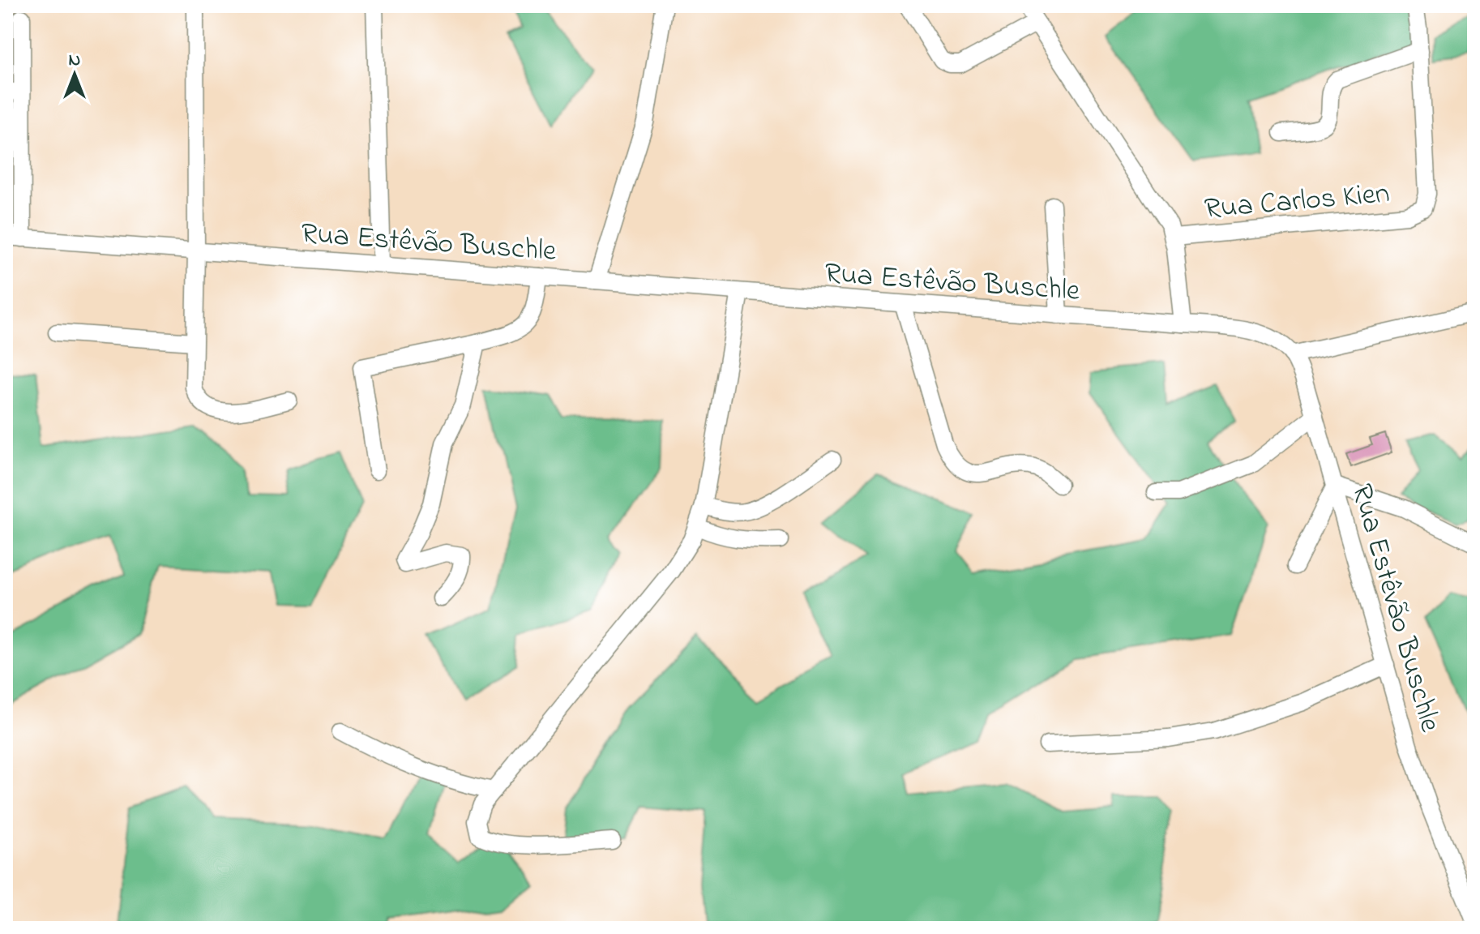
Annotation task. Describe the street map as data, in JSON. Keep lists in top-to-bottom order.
{
  "streets": {
    "street": ["Rua Carlos Kien", "Rua Estêvão Buschle"]
  },
  "north": "top"
}
